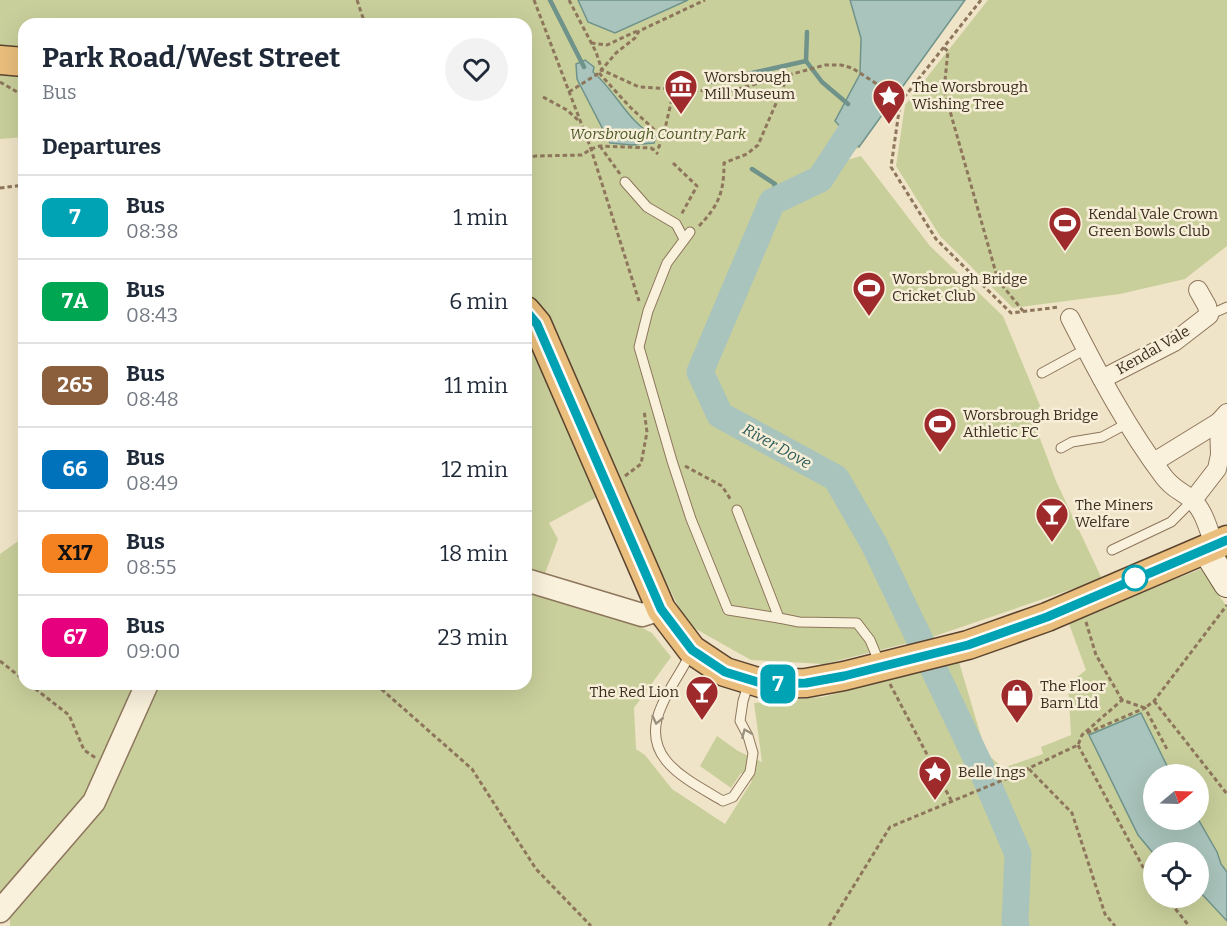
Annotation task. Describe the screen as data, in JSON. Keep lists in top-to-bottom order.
{
  "streets": {
    "street": ["Kendal Vale"]
  },
  "water": ["River Dove"],
  "parks": ["Worsbrough Country Park"],
  "places": {
    "museum": ["Worsbrough Mill Museum"],
    "place": ["The Worsbrough Wishing Tree", "Belle Ings"],
    "sports": ["Kendal Vale Crown Green Bowls Club", "Worsbrough Bridge Cricket Club", "Worsbrough Bridge Athletic FC"],
    "bar": ["The Miners Welfare", "The Red Lion"],
    "shop": ["The Floor Barn Ltd"]
  },
  "lines": ["bus line 7"],
  "north": "right",
  "page": {
    "on_map": "7",
    "heading": [
      ["Park Road/West Street", "Bus"],
      "Departures"
    ],
    "list": [
      {
        "mark": "7",
        "name": "Bus",
        "note": "08:38",
        "value": "1 min"
      },
      {
        "mark": "7A",
        "name": "Bus",
        "note": "08:43",
        "value": "6 min"
      },
      {
        "mark": "265",
        "name": "Bus",
        "note": "08:48",
        "value": "11 min"
      },
      {
        "mark": "66",
        "name": "Bus",
        "note": "08:49",
        "value": "12 min"
      },
      {
        "mark": "X17",
        "name": "Bus",
        "note": "08:55",
        "value": "18 min"
      },
      {
        "mark": "67",
        "name": "Bus",
        "note": "09:00",
        "value": "23 min"
      }
    ]
  }
}
